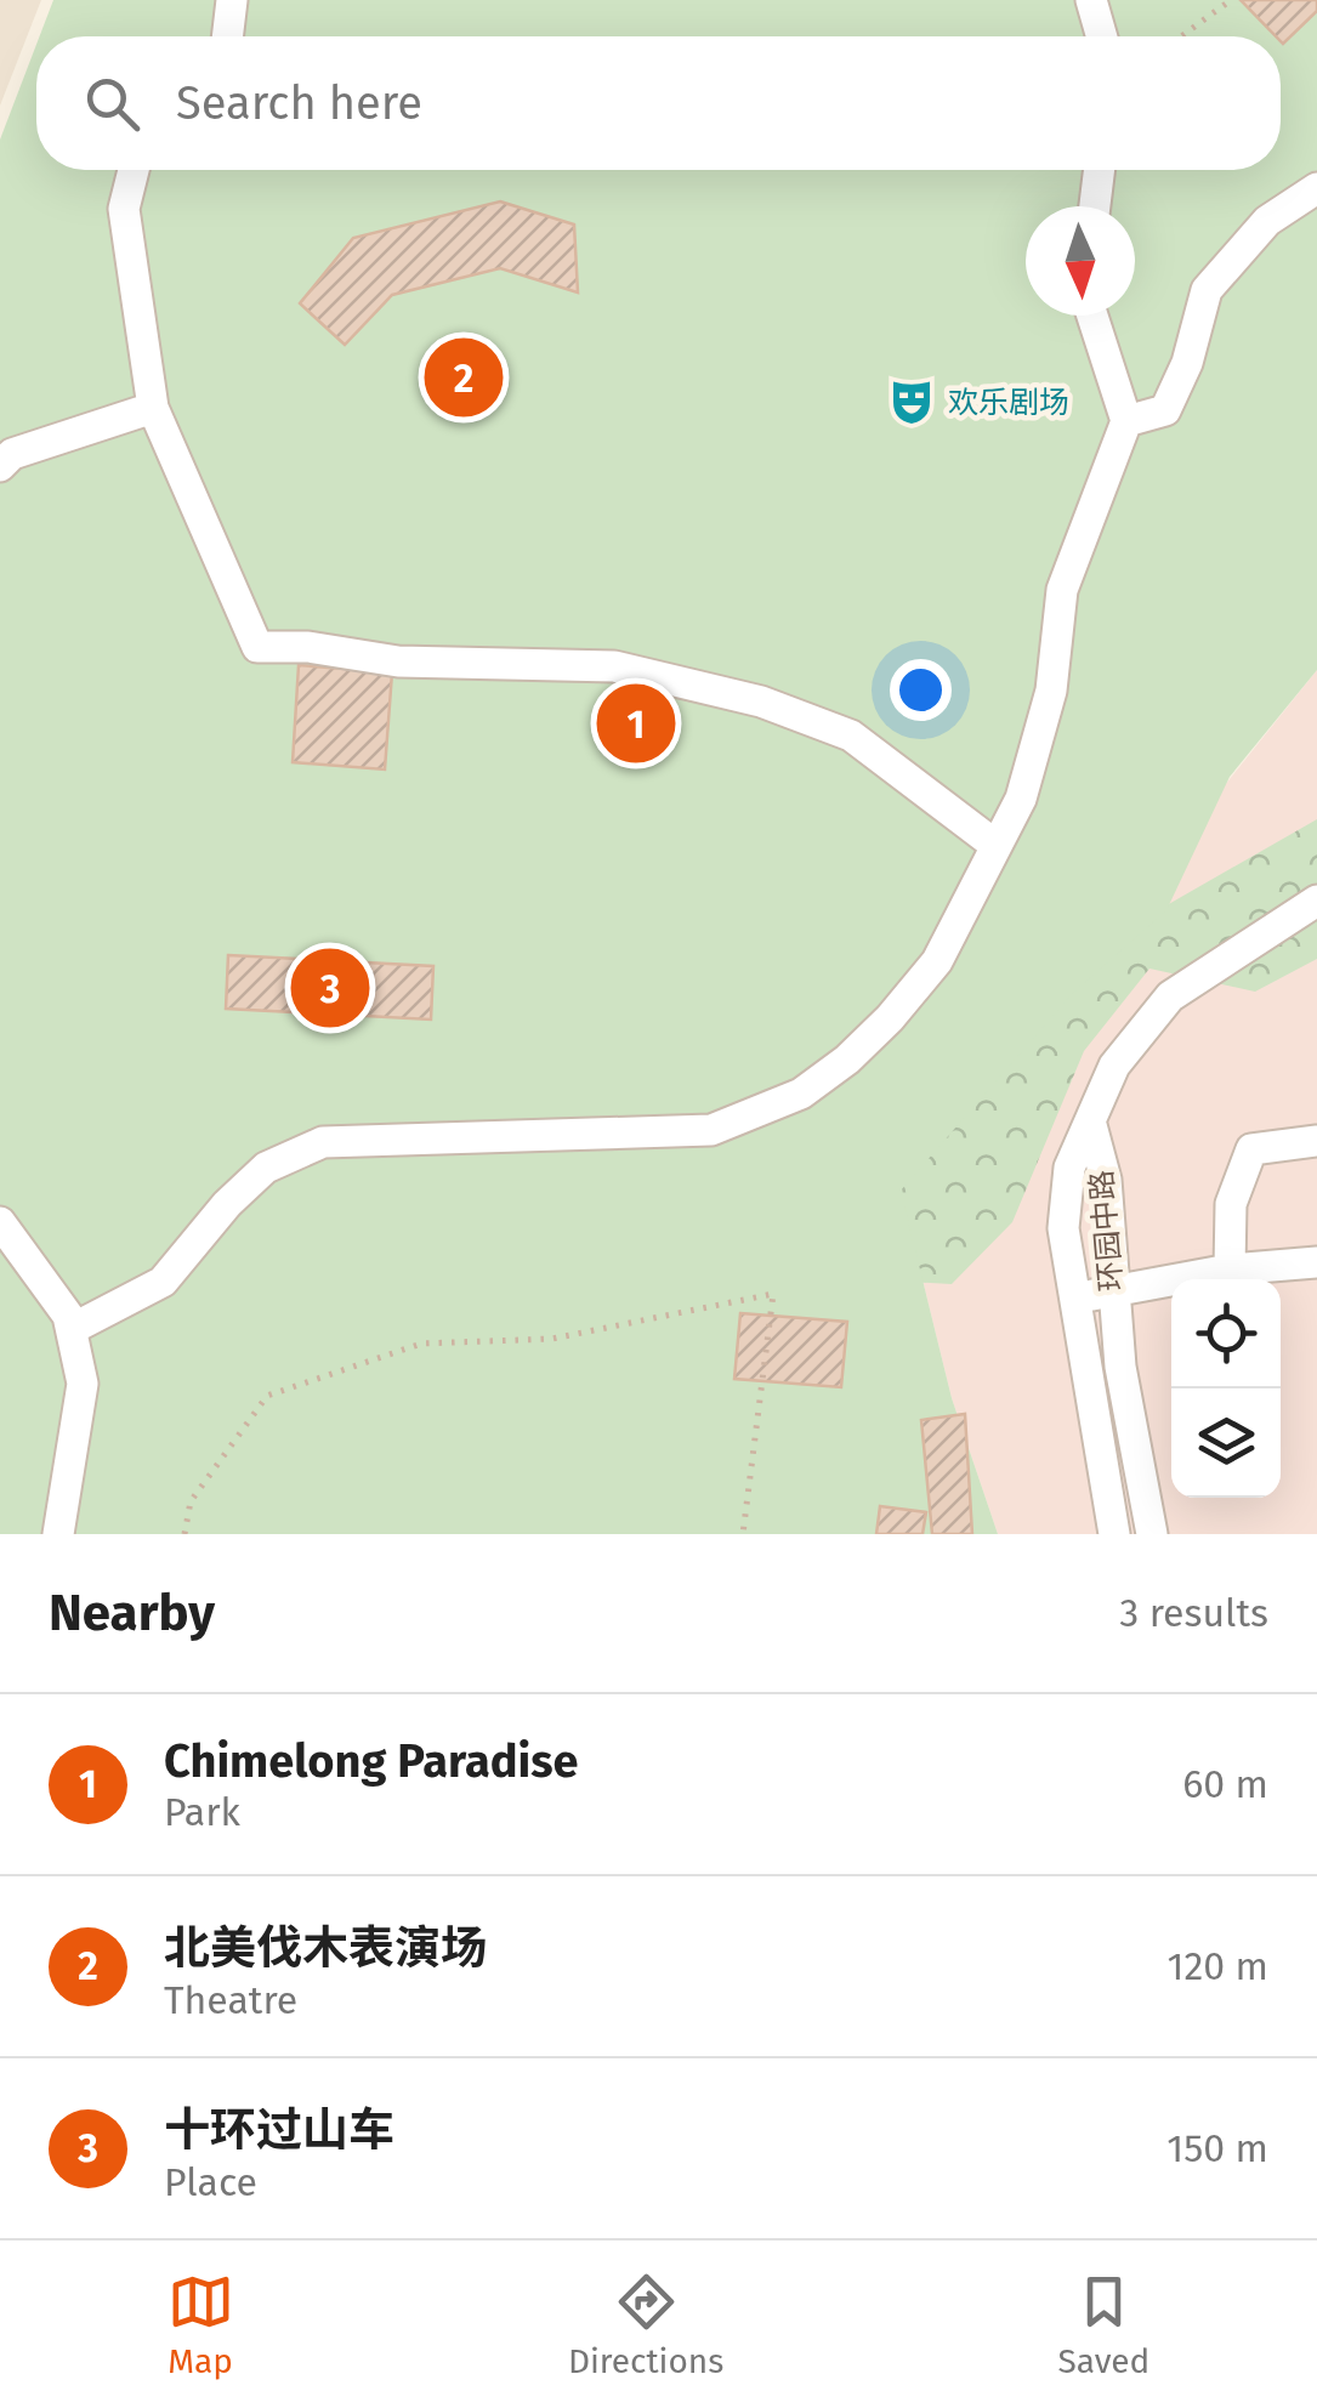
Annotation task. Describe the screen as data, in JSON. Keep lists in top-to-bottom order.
{
  "streets": {
    "street": ["环园中路"]
  },
  "places": {
    "theatre": ["欢乐剧场"]
  },
  "north": "bottom",
  "page": {
    "search": "Search here",
    "pins": ["2", "1", "3"],
    "heading": ["Nearby", "3 results"],
    "list": [
      {
        "mark": "1",
        "name": "Chimelong Paradise",
        "note": "Park",
        "value": "60 m"
      },
      {
        "mark": "2",
        "name": "北美伐木表演场",
        "note": "Theatre",
        "value": "120 m"
      },
      {
        "mark": "3",
        "name": "十环过山车",
        "note": "Place",
        "value": "150 m"
      }
    ],
    "nav": ["Map", "Directions", "Saved"]
  }
}
